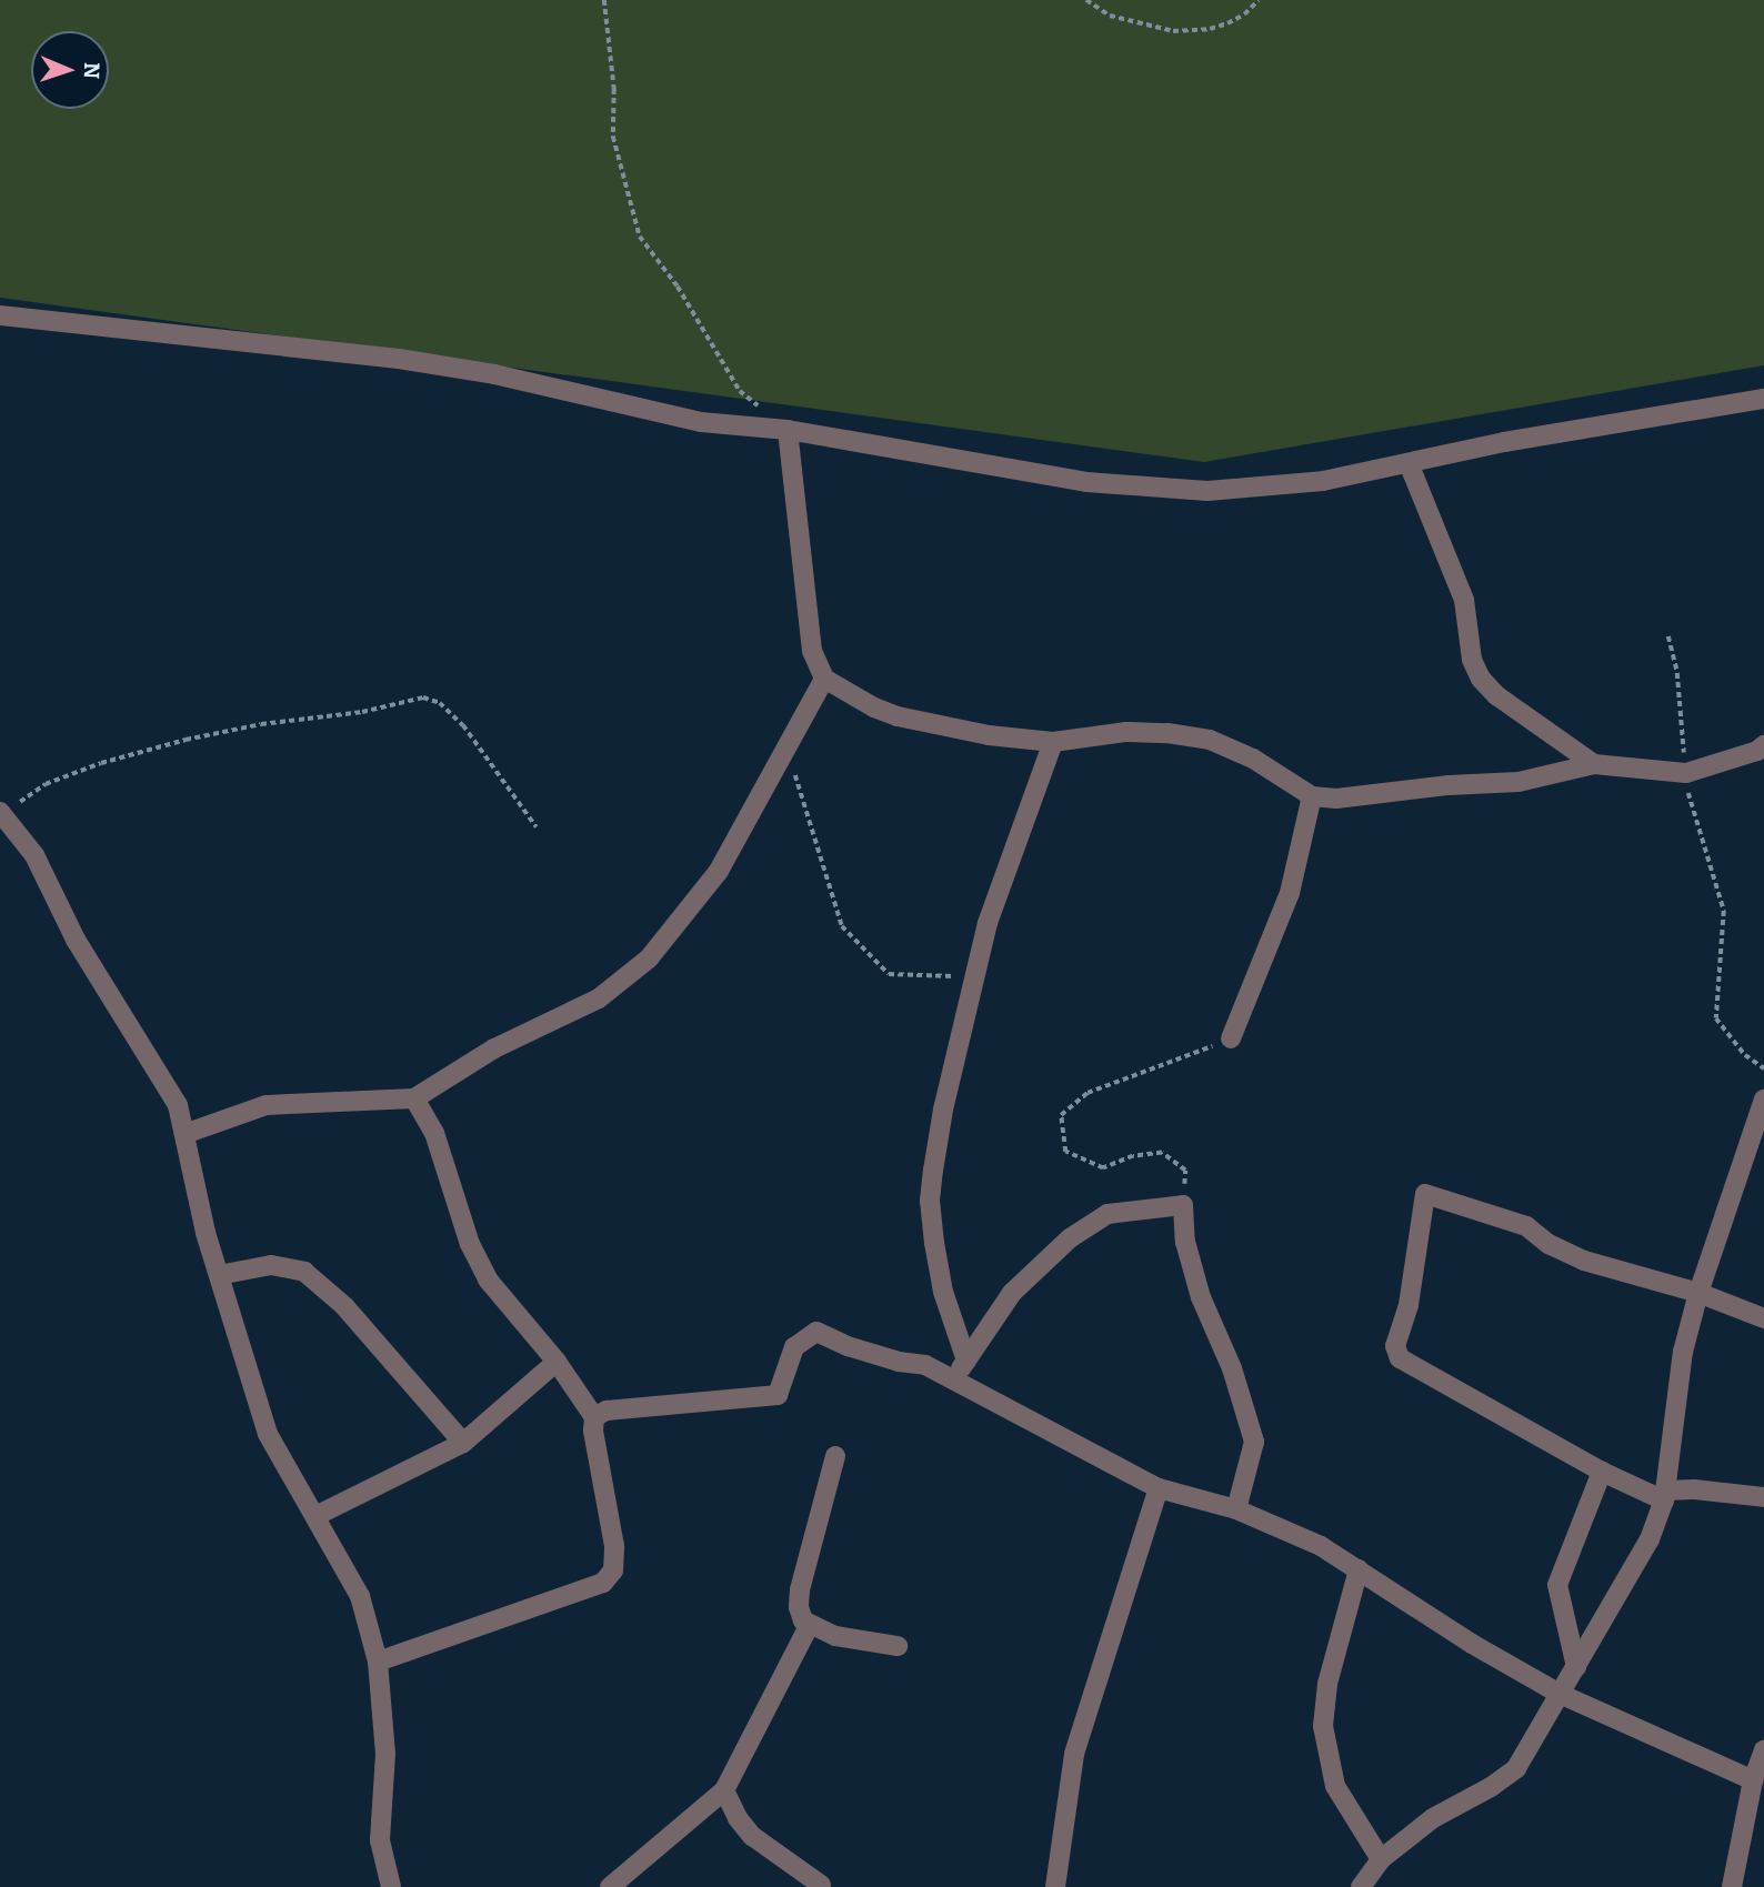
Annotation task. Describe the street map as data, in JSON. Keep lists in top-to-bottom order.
{
  "north": "right"
}
